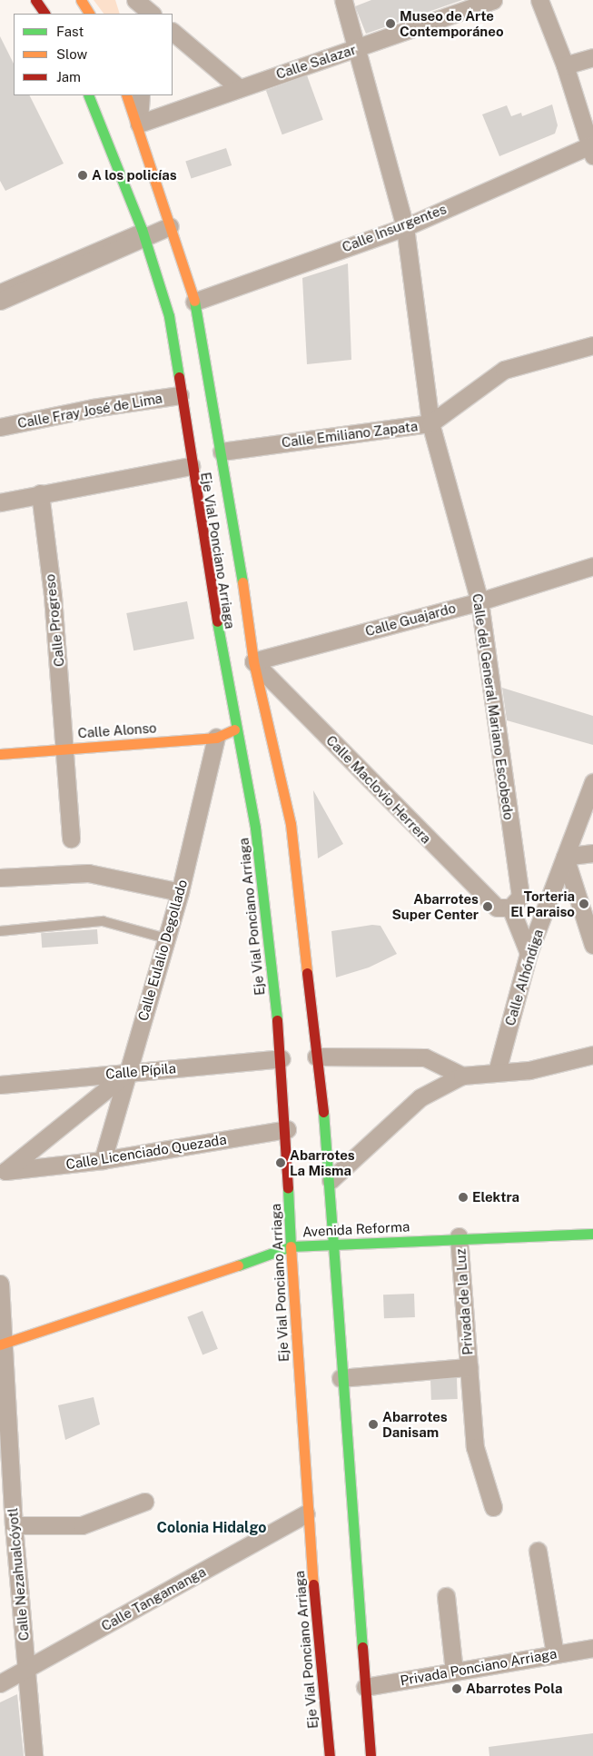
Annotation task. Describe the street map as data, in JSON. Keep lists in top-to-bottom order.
{
  "streets": {
    "main road": ["Eje Vial Ponciano Arriaga", "Calle Alonso", "Avenida Reforma"],
    "street": [
      "Calle Salazar",
      "Calle Insurgentes",
      "Calle Fray José de Lima",
      "Calle Emiliano Zapata",
      "Calle Guajardo",
      "Calle Progreso",
      "Calle del General Mariano Escobedo",
      "Calle Maclovio Herrera",
      "Calle Eulalio Degollado",
      "Calle Alhóndiga",
      "Calle Pípila",
      "Calle Licenciado Quezada",
      "Privada de la Luz",
      "Calle Nezahualcóyotl",
      "Calle Tangamanga",
      "Privada Ponciano Arriaga"
    ]
  },
  "crossings": [
    ["Calle Salazar", "Eje Vial Ponciano Arriaga"],
    ["Calle Salazar", "Calle del General Mariano Escobedo"],
    ["Calle Insurgentes", "Eje Vial Ponciano Arriaga"],
    ["Calle Insurgentes", "Calle del General Mariano Escobedo"],
    ["Calle Fray José de Lima", "Eje Vial Ponciano Arriaga"],
    ["Calle Emiliano Zapata", "Eje Vial Ponciano Arriaga"],
    ["Calle Emiliano Zapata", "Calle del General Mariano Escobedo"],
    ["Eje Vial Ponciano Arriaga", "Calle Guajardo"],
    ["Eje Vial Ponciano Arriaga", "Calle Alonso"],
    ["Eje Vial Ponciano Arriaga", "Calle Maclovio Herrera"],
    ["Eje Vial Ponciano Arriaga", "Calle Pípila"],
    ["Eje Vial Ponciano Arriaga", "Calle Licenciado Quezada"],
    ["Eje Vial Ponciano Arriaga", "Avenida Reforma"],
    ["Eje Vial Ponciano Arriaga", "Privada de la Luz"],
    ["Eje Vial Ponciano Arriaga", "Calle Tangamanga"],
    ["Eje Vial Ponciano Arriaga", "Privada Ponciano Arriaga"],
    ["Calle Guajardo", "Calle del General Mariano Escobedo"],
    ["Calle Guajardo", "Calle Maclovio Herrera"],
    ["Calle Progreso", "Calle Alonso"],
    ["Calle del General Mariano Escobedo", "Calle Maclovio Herrera"],
    ["Calle Alonso", "Calle Eulalio Degollado"],
    ["Calle Eulalio Degollado", "Calle Pípila"],
    ["Calle Eulalio Degollado", "Calle Licenciado Quezada"],
    ["Calle Pípila", "Calle Licenciado Quezada"],
    ["Avenida Reforma", "Privada de la Luz"],
    ["Avenida Reforma", "Calle Nezahualcóyotl"],
    ["Calle Nezahualcóyotl", "Calle Tangamanga"]
  ],
  "districts": ["Colonia Hidalgo"],
  "places": [
    "Museo de Arte Contemporáneo",
    "A los policías",
    "Torteria El Paraiso",
    "Abarrotes Super Center",
    "Abarrotes La Misma",
    "Elektra",
    "Abarrotes Danisam",
    "Abarrotes Pola"
  ],
  "legend": ["Fast", "Slow", "Jam"]
}
